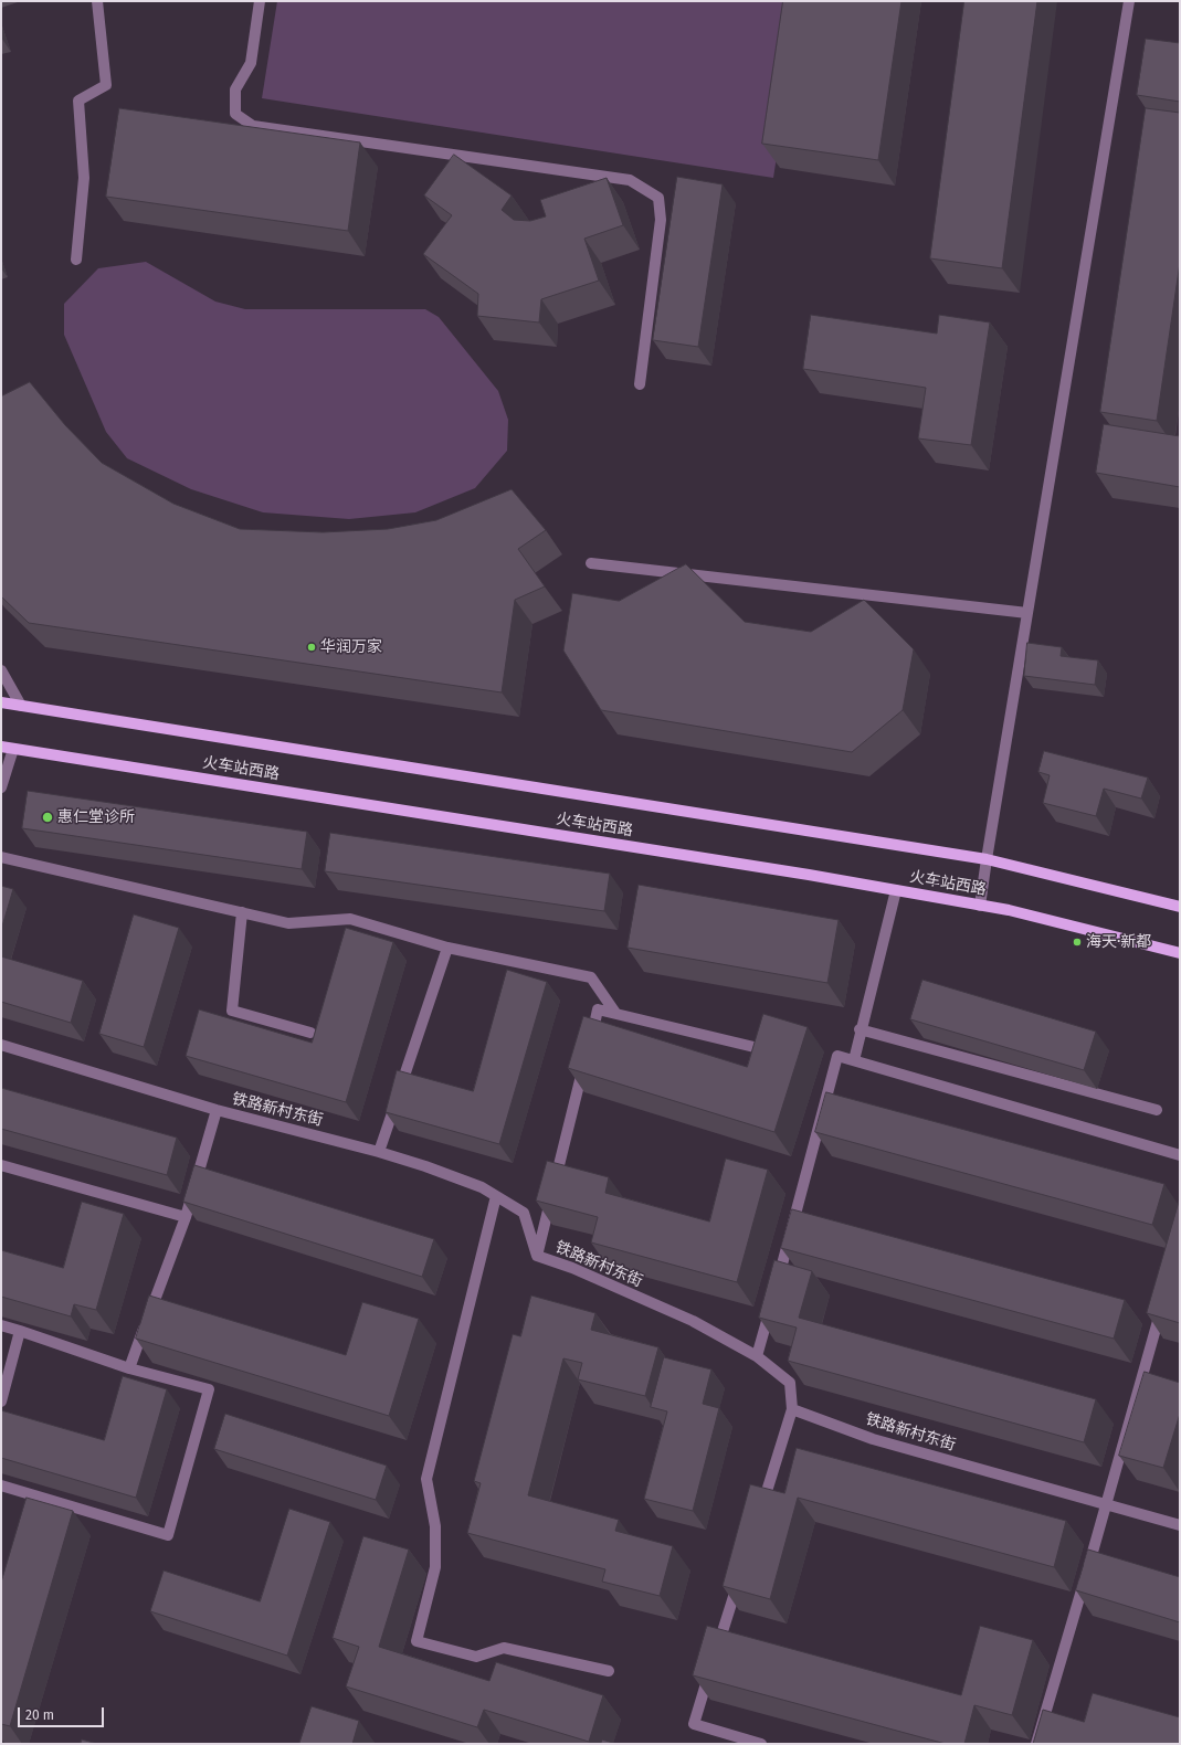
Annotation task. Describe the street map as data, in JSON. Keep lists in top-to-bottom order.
{
  "streets": {
    "main road": ["火车站西路"],
    "street": ["铁路新村东街"]
  },
  "places": ["华润万家", "惠仁堂诊所", "海天·新都"],
  "scale_bar": "20 m"
}
